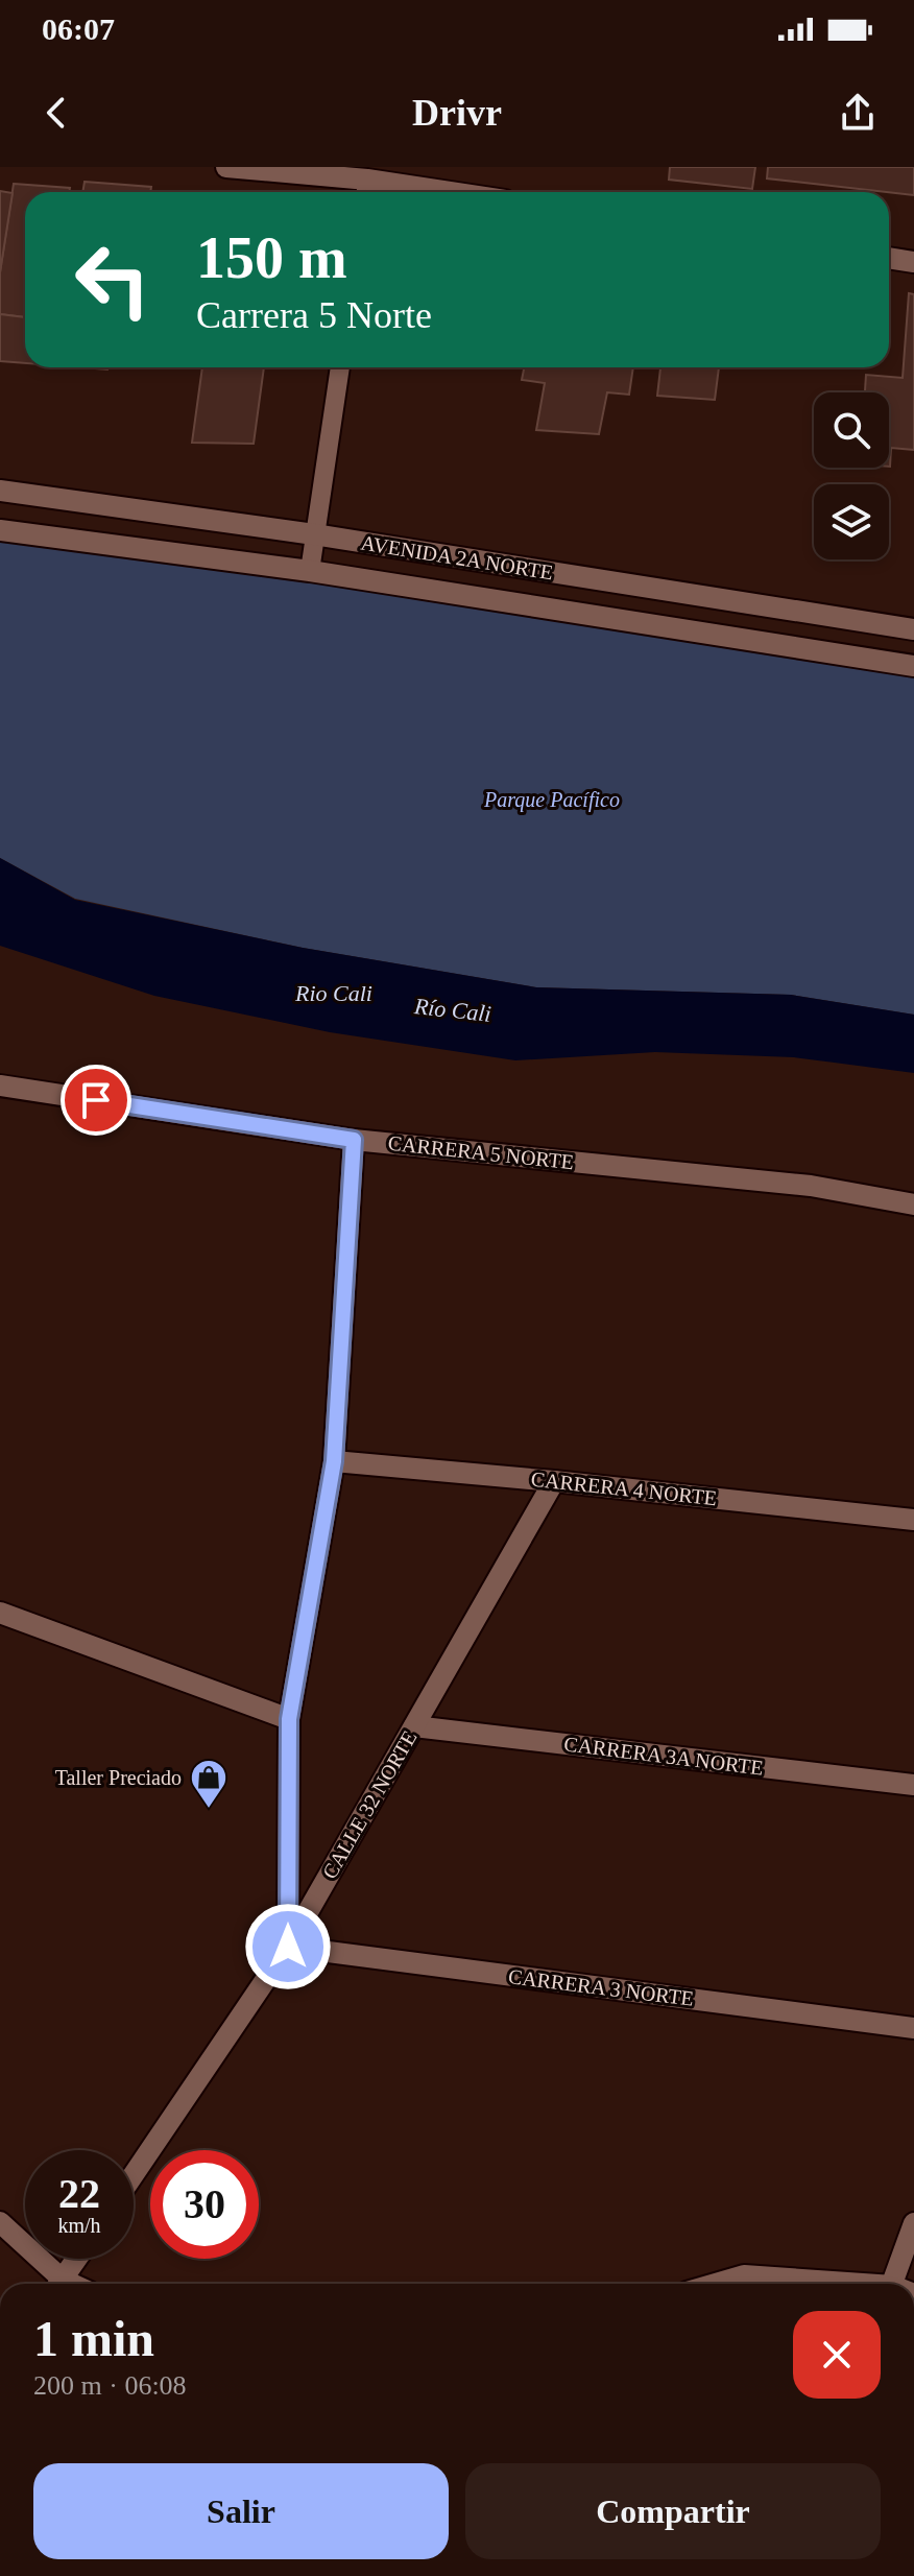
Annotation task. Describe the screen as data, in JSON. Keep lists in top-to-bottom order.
{
  "streets": {
    "street": [
      "AVENIDA 2A NORTE",
      "CARRERA 5 NORTE",
      "CARRERA 4 NORTE",
      "CARRERA 3A NORTE",
      "CALLE 32 NORTE",
      "CARRERA 3 NORTE"
    ]
  },
  "crossings": [
    ["CARRERA 4 NORTE", "CALLE 32 NORTE"],
    ["CARRERA 3A NORTE", "CALLE 32 NORTE"],
    ["CALLE 32 NORTE", "CARRERA 3 NORTE"]
  ],
  "water": ["Rio Cali", "Río Cali"],
  "parks": ["Parque Pacífico"],
  "places": {
    "shop": ["Taller Preciado"]
  },
  "page": {
    "status": "06:07",
    "header": "Drivr",
    "turn": ["150 m", "Carrera 5 Norte"],
    "speed": "22 km/h",
    "limit": "30",
    "heading": ["1 min", "200 m · 06:08"],
    "buttons": ["Salir", "Compartir"]
  }
}
